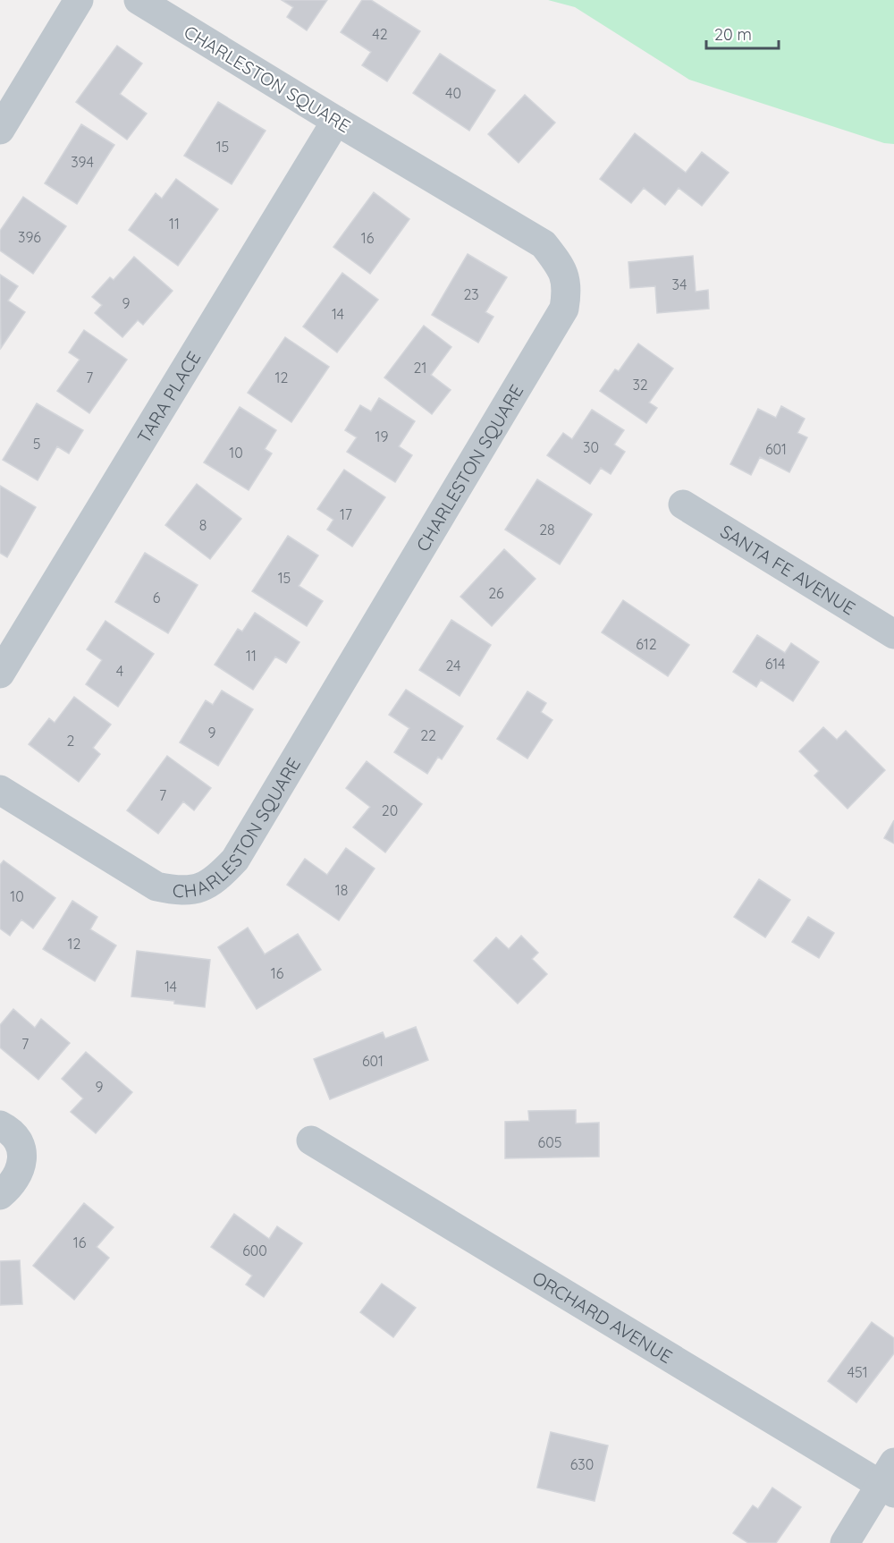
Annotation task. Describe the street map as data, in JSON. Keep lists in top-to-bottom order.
{
  "streets": {
    "street": [
      "CHARLESTON SQUARE",
      "TARA PLACE",
      "SANTA FE AVENUE",
      "ORCHARD AVENUE"
    ]
  },
  "crossings": [
    ["CHARLESTON SQUARE", "TARA PLACE"]
  ],
  "house_numbers": [
    "42",
    "40",
    "15",
    "394",
    "11",
    "396",
    "16",
    "34",
    "23",
    "9",
    "14",
    "21",
    "7",
    "12",
    "32",
    "19",
    "5",
    "30",
    "601",
    "10",
    "17",
    "8",
    "28",
    "15",
    "26",
    "6",
    "612",
    "11",
    "614",
    "24",
    "4",
    "9",
    "22",
    "2",
    "7",
    "20",
    "18",
    "10",
    "12",
    "16",
    "14",
    "7",
    "601",
    "9",
    "605",
    "16",
    "600",
    "451",
    "630"
  ],
  "scale_bar": "20 m"
}
